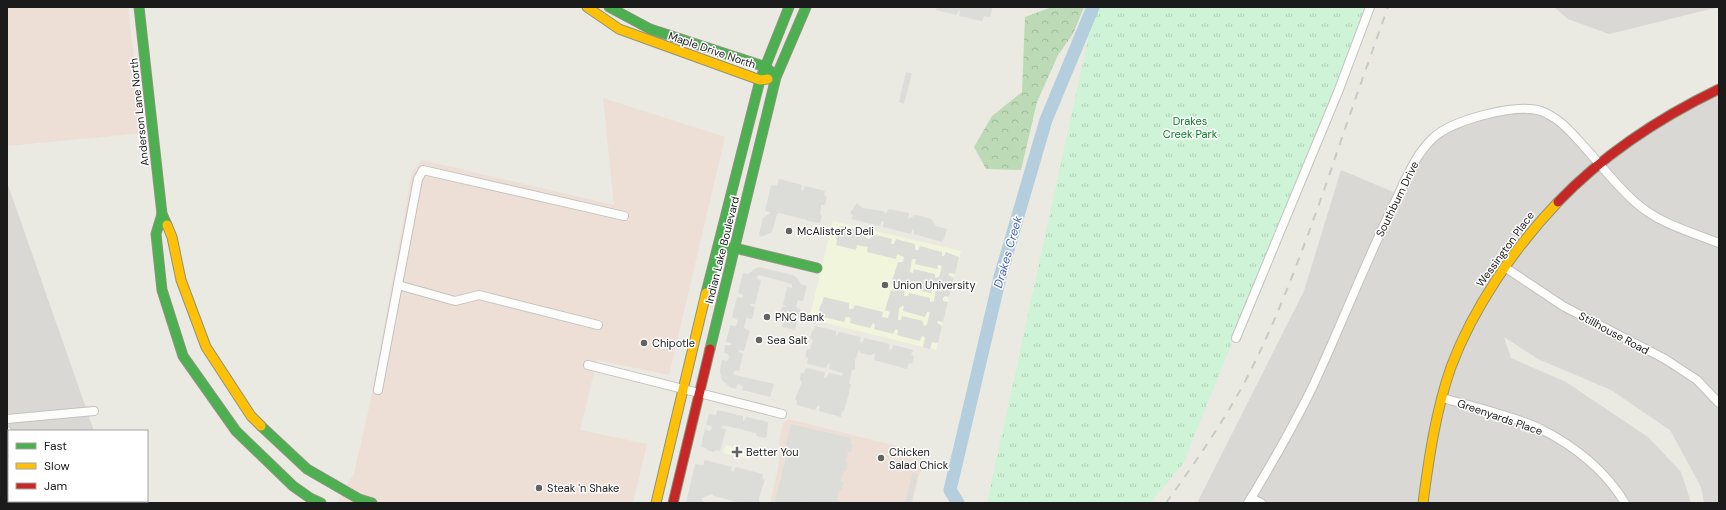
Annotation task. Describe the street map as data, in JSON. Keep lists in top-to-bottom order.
{
  "streets": {
    "street": [
      "Maple Drive North",
      "Anderson Lane North",
      "Southburn Drive",
      "Wessington Place",
      "Indian Lake Boulevard",
      "Stillhouse Road",
      "Greenyards Place"
    ]
  },
  "crossings": [
    ["Maple Drive North", "Indian Lake Boulevard"],
    ["Southburn Drive", "Wessington Place"],
    ["Wessington Place", "Stillhouse Road"],
    ["Wessington Place", "Greenyards Place"]
  ],
  "water": ["Drakes Creek"],
  "parks": ["Drakes Creek Park"],
  "places": {
    "other": [
      "McAlister's Deli",
      "Union University",
      "PNC Bank",
      "Sea Salt",
      "Chipotle",
      "Chicken Salad Chick",
      "Steak 'n Shake"
    ],
    "health": ["Better You"]
  },
  "legend": ["Fast", "Slow", "Jam"]
}
